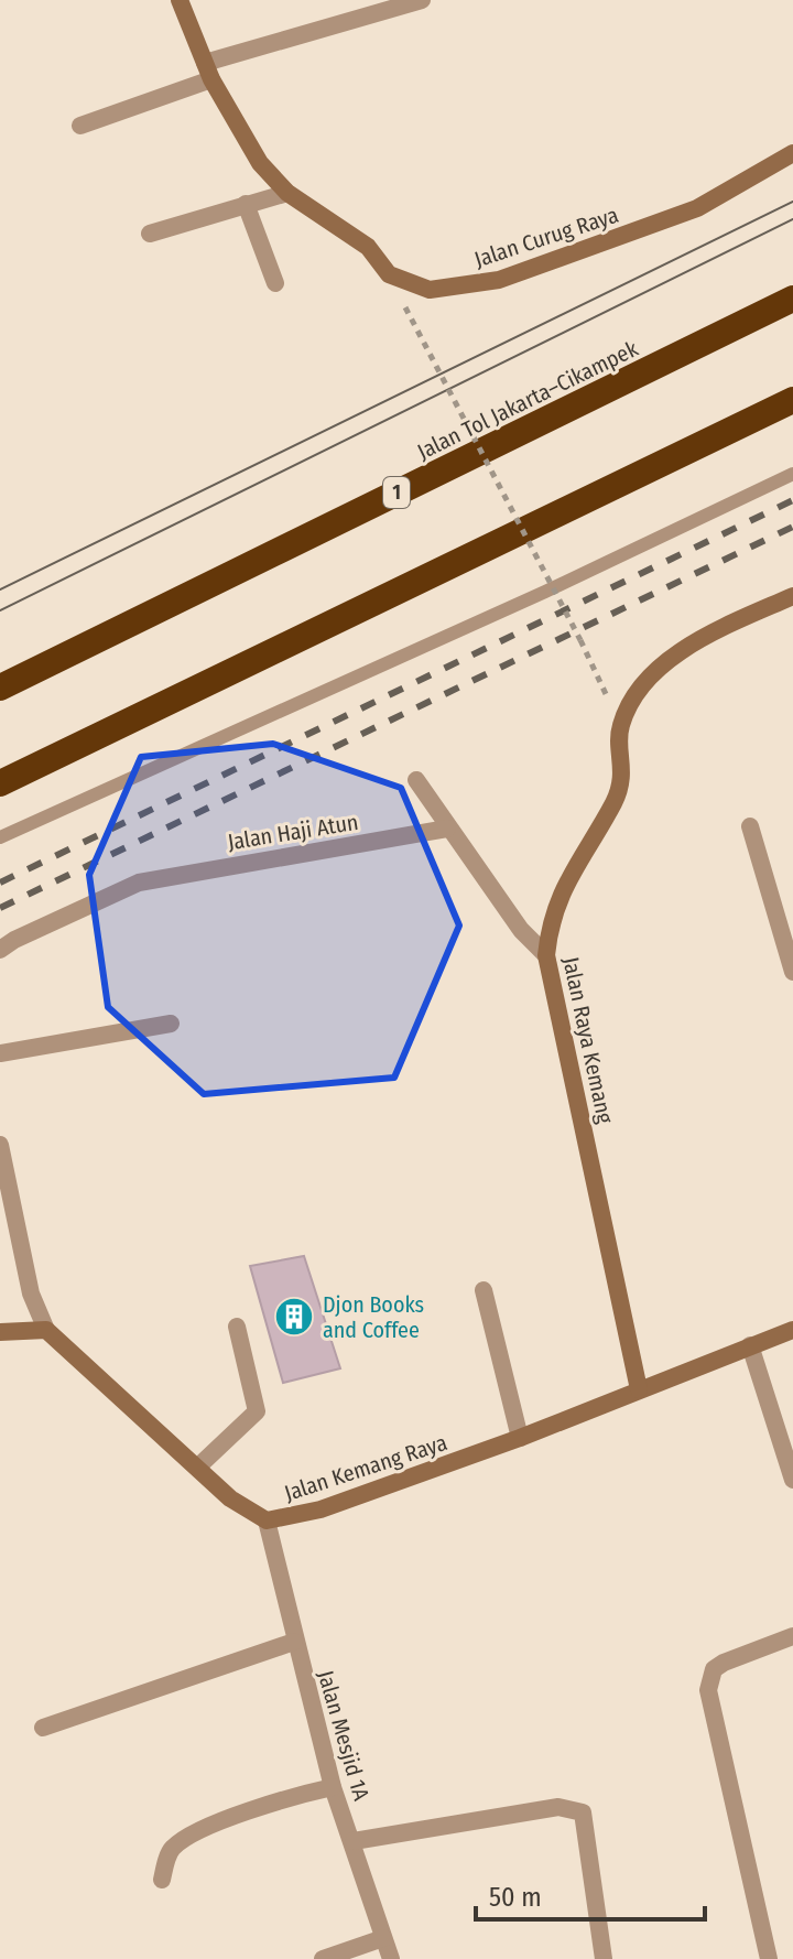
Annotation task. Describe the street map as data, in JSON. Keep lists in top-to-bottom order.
{
  "streets": {
    "highway": ["Jalan Tol Jakarta–Cikampek", "1"],
    "street": [
      "Jalan Curug Raya",
      "Jalan Haji Atun",
      "Jalan Raya Kemang",
      "Jalan Kemang Raya",
      "Jalan Mesjid 1A"
    ]
  },
  "crossings": [
    ["Jalan Raya Kemang", "Jalan Kemang Raya"],
    ["Jalan Kemang Raya", "Jalan Mesjid 1A"]
  ],
  "places": {
    "building": ["Djon Books and Coffee"]
  },
  "scale_bar": "50 m"
}
